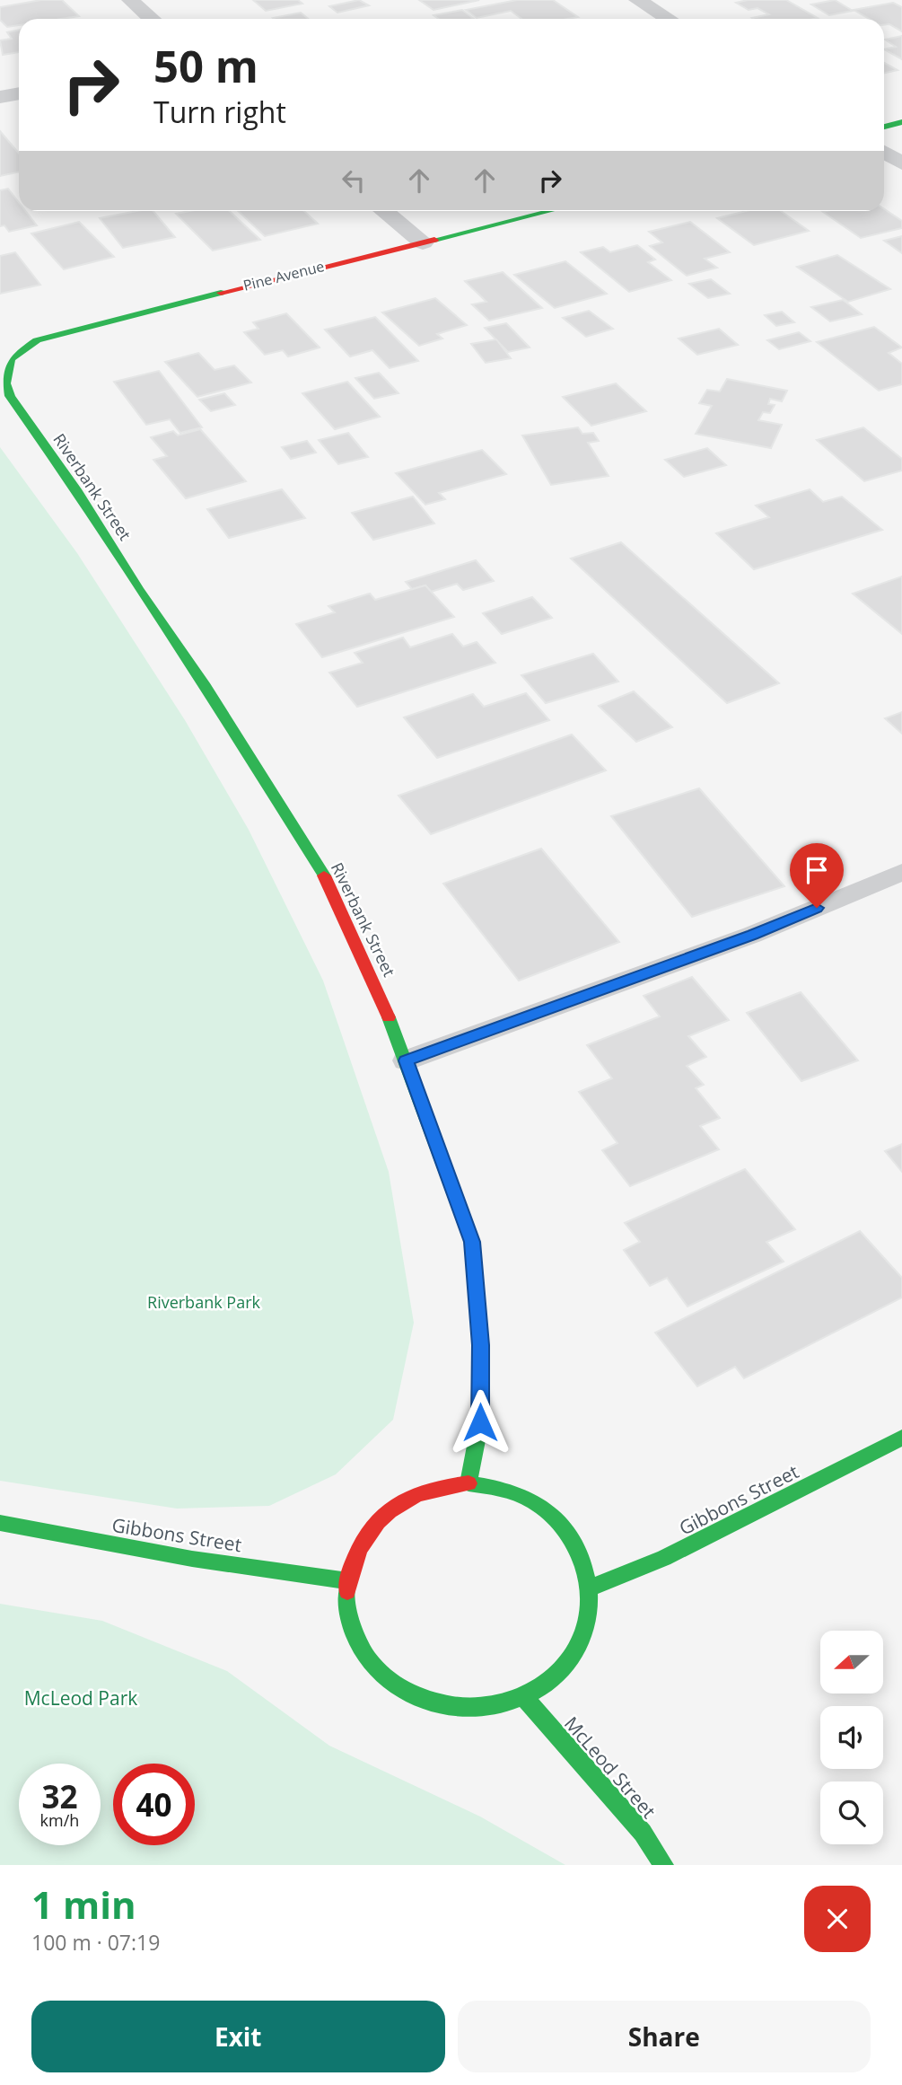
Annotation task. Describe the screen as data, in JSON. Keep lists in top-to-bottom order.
{
  "streets": {
    "street": [
      "Pine Avenue",
      "Riverbank Street",
      "Gibbons Street",
      "McLeod Street"
    ]
  },
  "crossings": [
    ["Pine Avenue", "Riverbank Street"]
  ],
  "parks": ["Riverbank Park", "McLeod Park"],
  "north": "left",
  "page": {
    "turn": ["50 m", "Turn right"],
    "speed": "32 km/h",
    "limit": "40",
    "heading": ["1 min", "100 m · 07:19"],
    "buttons": ["Exit", "Share"]
  }
}
